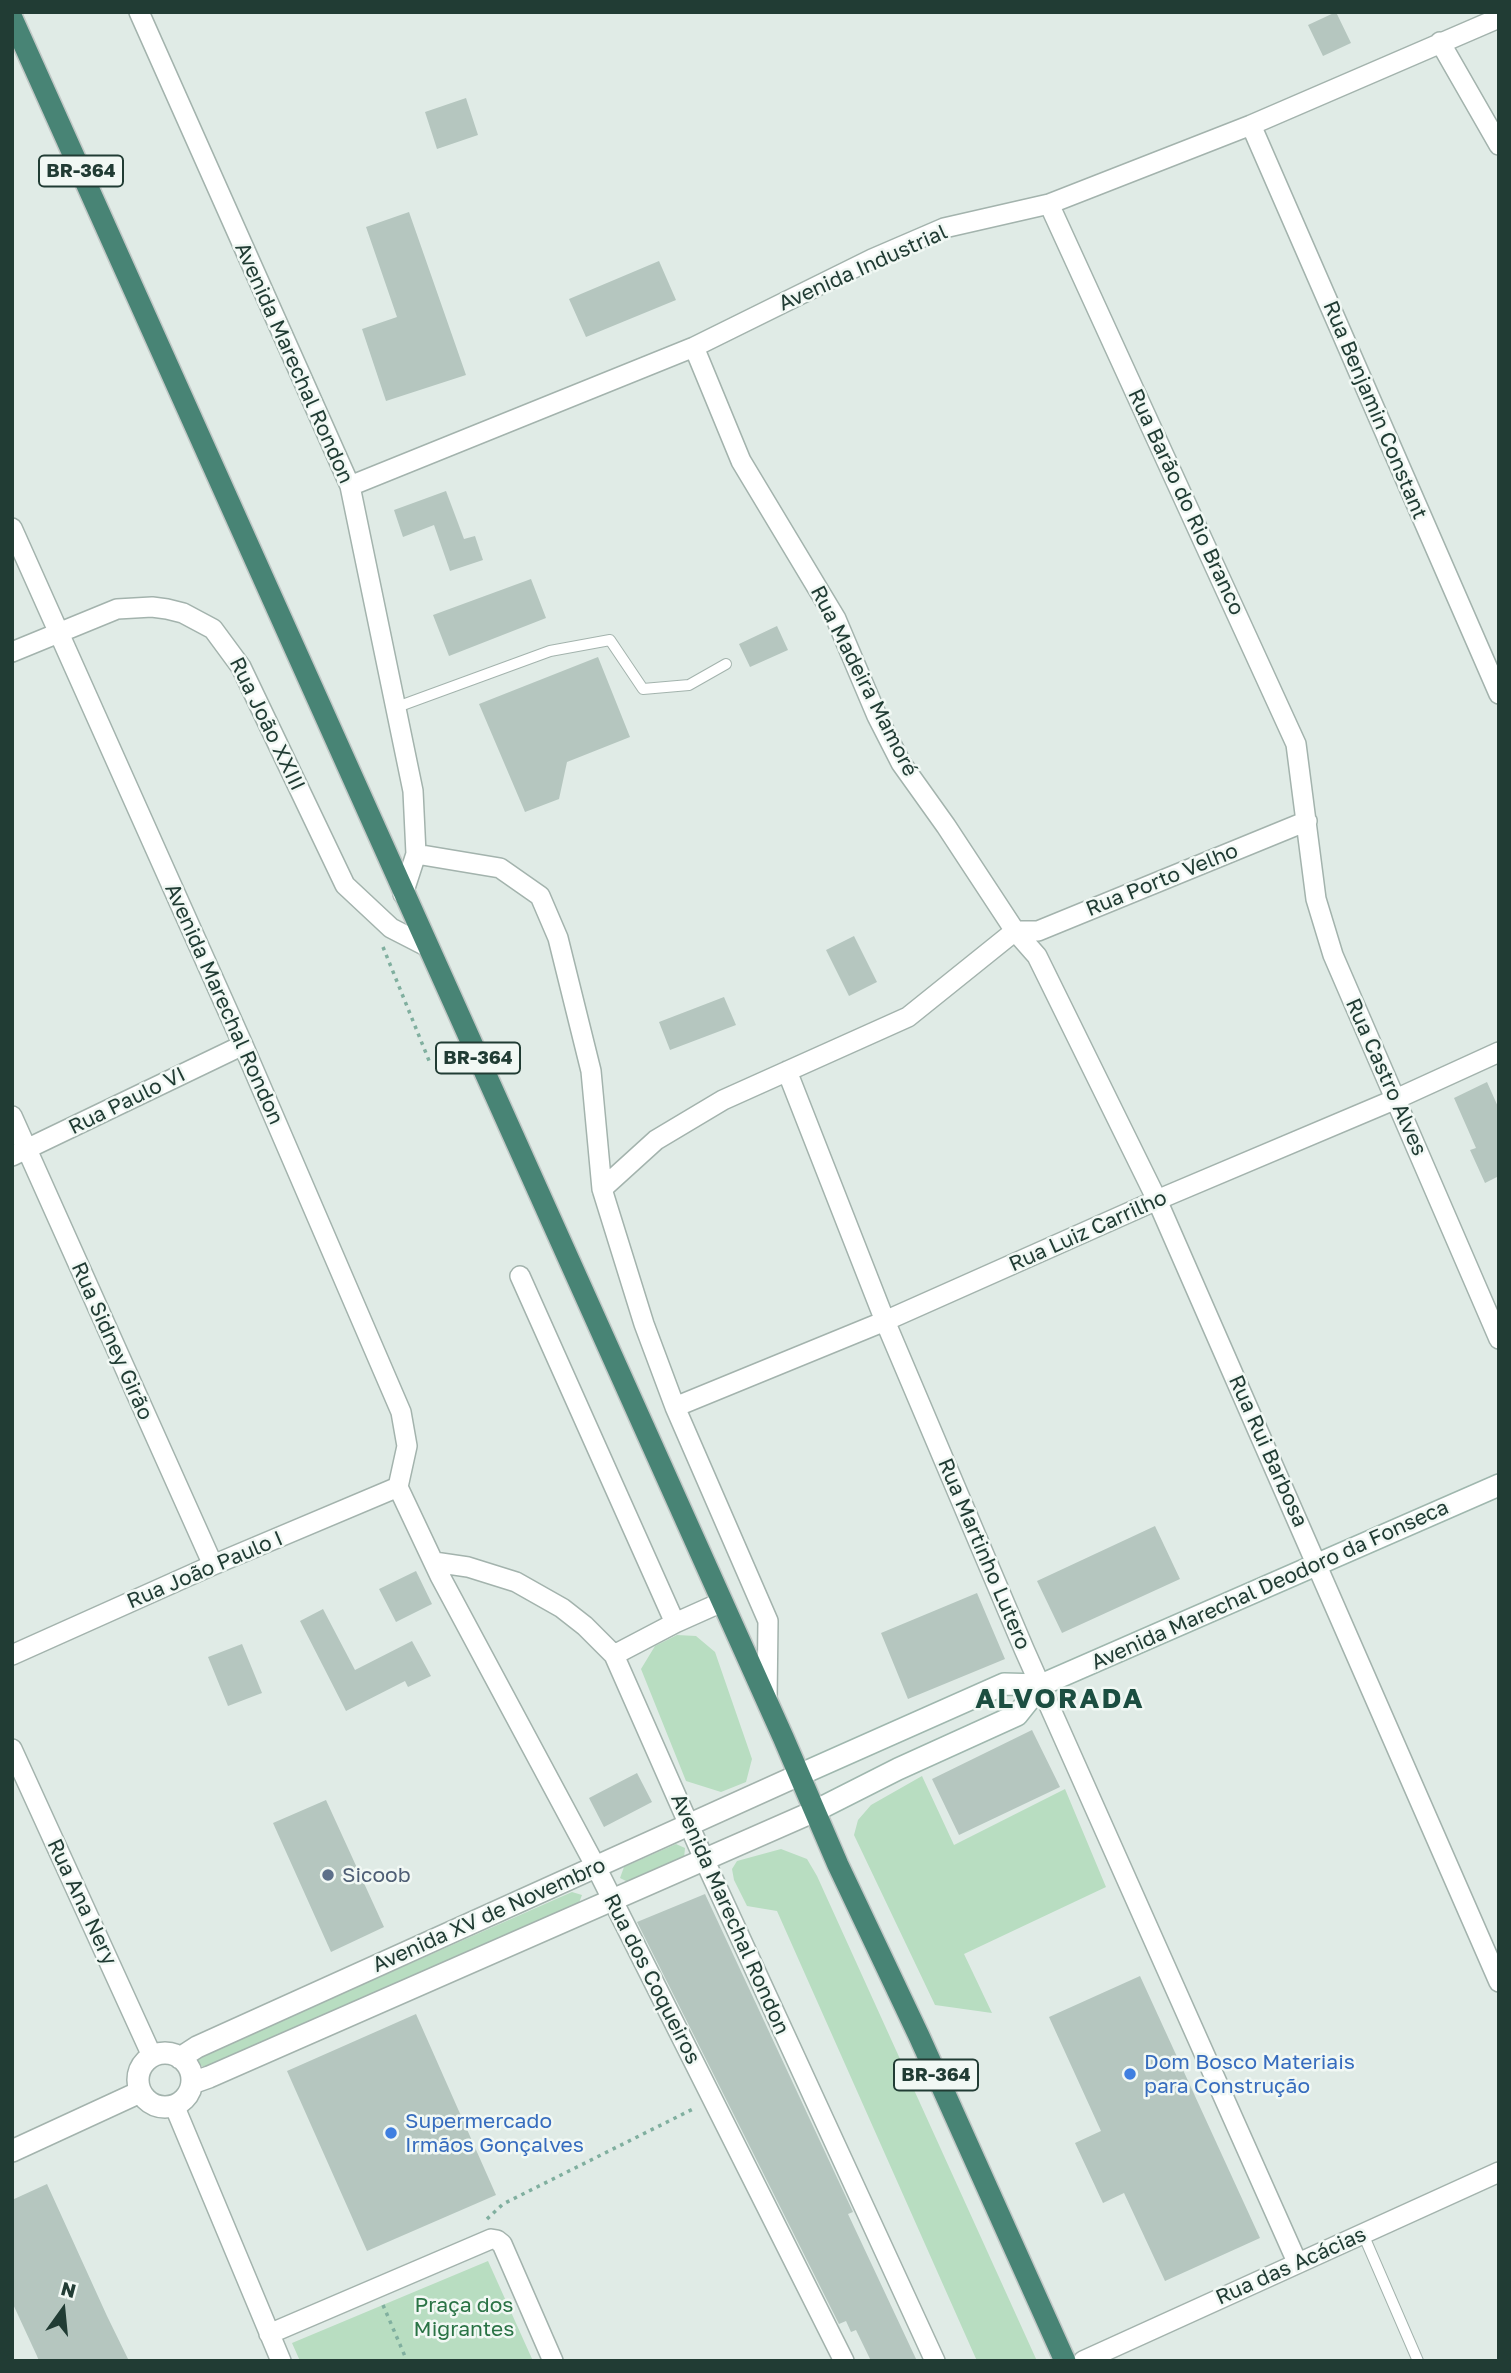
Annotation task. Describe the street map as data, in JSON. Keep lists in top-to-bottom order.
{
  "streets": {
    "highway": ["BR-364"],
    "street": [
      "Avenida Industrial",
      "Avenida Marechal Rondon",
      "Rua Benjamin Constant",
      "Rua Barão do Rio Branco",
      "Rua Madeira Mamoré",
      "Rua João XXIII",
      "Rua Porto Velho",
      "Rua Castro Alves",
      "Rua Paulo VI",
      "Rua Luiz Carrilho",
      "Rua Sidney Girão",
      "Rua Rui Barbosa",
      "Rua Martinho Lutero",
      "Rua João Paulo I",
      "Avenida Marechal Deodoro da Fonseca",
      "Rua Ana Nery",
      "Avenida XV de Novembro",
      "Rua dos Coqueiros",
      "Rua das Acácias"
    ]
  },
  "crossings": [
    ["BR-364", "Avenida Marechal Rondon"],
    ["BR-364", "Rua João XXIII"],
    ["BR-364", "Avenida Marechal Deodoro da Fonseca"],
    ["BR-364", "Avenida XV de Novembro"],
    ["Avenida Industrial", "Avenida Marechal Rondon"],
    ["Avenida Industrial", "Rua Benjamin Constant"],
    ["Avenida Industrial", "Rua Barão do Rio Branco"],
    ["Avenida Industrial", "Rua Madeira Mamoré"],
    ["Avenida Marechal Rondon", "Rua João XXIII"],
    ["Avenida Marechal Rondon", "Rua Paulo VI"],
    ["Avenida Marechal Rondon", "Rua João Paulo I"],
    ["Avenida Marechal Rondon", "Avenida XV de Novembro"],
    ["Avenida Marechal Rondon", "Rua dos Coqueiros"],
    ["Rua Barão do Rio Branco", "Rua Porto Velho"],
    ["Rua Barão do Rio Branco", "Rua Castro Alves"],
    ["Rua Madeira Mamoré", "Rua Porto Velho"],
    ["Rua Madeira Mamoré", "Rua Rui Barbosa"],
    ["Rua Porto Velho", "Rua Castro Alves"],
    ["Rua Porto Velho", "Rua Rui Barbosa"],
    ["Rua Castro Alves", "Rua Luiz Carrilho"],
    ["Rua Paulo VI", "Rua Sidney Girão"],
    ["Rua Luiz Carrilho", "Rua Rui Barbosa"],
    ["Rua Luiz Carrilho", "Rua Martinho Lutero"],
    ["Rua Sidney Girão", "Rua João Paulo I"],
    ["Rua Rui Barbosa", "Avenida Marechal Deodoro da Fonseca"],
    ["Rua Martinho Lutero", "Avenida Marechal Deodoro da Fonseca"],
    ["Rua Martinho Lutero", "Rua das Acácias"],
    ["Rua João Paulo I", "Rua dos Coqueiros"],
    ["Avenida Marechal Deodoro da Fonseca", "Avenida XV de Novembro"],
    ["Rua Ana Nery", "Avenida XV de Novembro"],
    ["Avenida XV de Novembro", "Rua dos Coqueiros"]
  ],
  "districts": ["ALVORADA"],
  "parks": ["Praça dos Migrantes"],
  "places": ["Sicoob", "Dom Bosco Materiais para Construção", "Supermercado Irmãos Gonçalves"],
  "north": "top"
}
